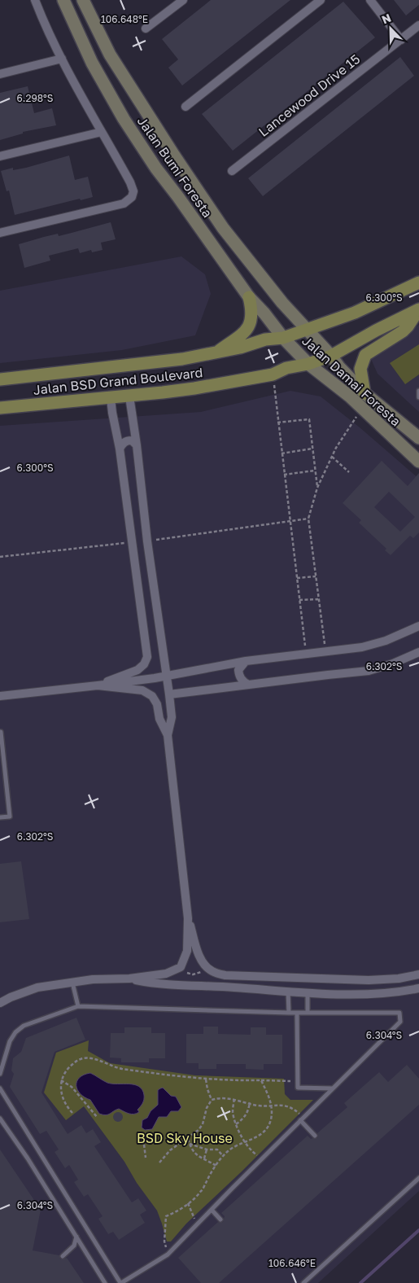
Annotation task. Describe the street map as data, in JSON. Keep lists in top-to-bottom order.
{
  "streets": {
    "main road": ["Jalan Bumi Foresta", "Jalan BSD Grand Boulevard", "Jalan Damai Foresta"],
    "street": ["Lancewood Drive 15"]
  },
  "crossings": [
    ["Jalan Bumi Foresta", "Jalan BSD Grand Boulevard"],
    ["Jalan Bumi Foresta", "Jalan Damai Foresta"],
    ["Jalan BSD Grand Boulevard", "Jalan Damai Foresta"]
  ],
  "parks": ["BSD Sky House"],
  "north": "top left",
  "coordinates": [
    "106.648°E",
    "6.298°S",
    "6.300°S",
    "6.302°S",
    "6.304°S",
    "106.646°E"
  ]
}
